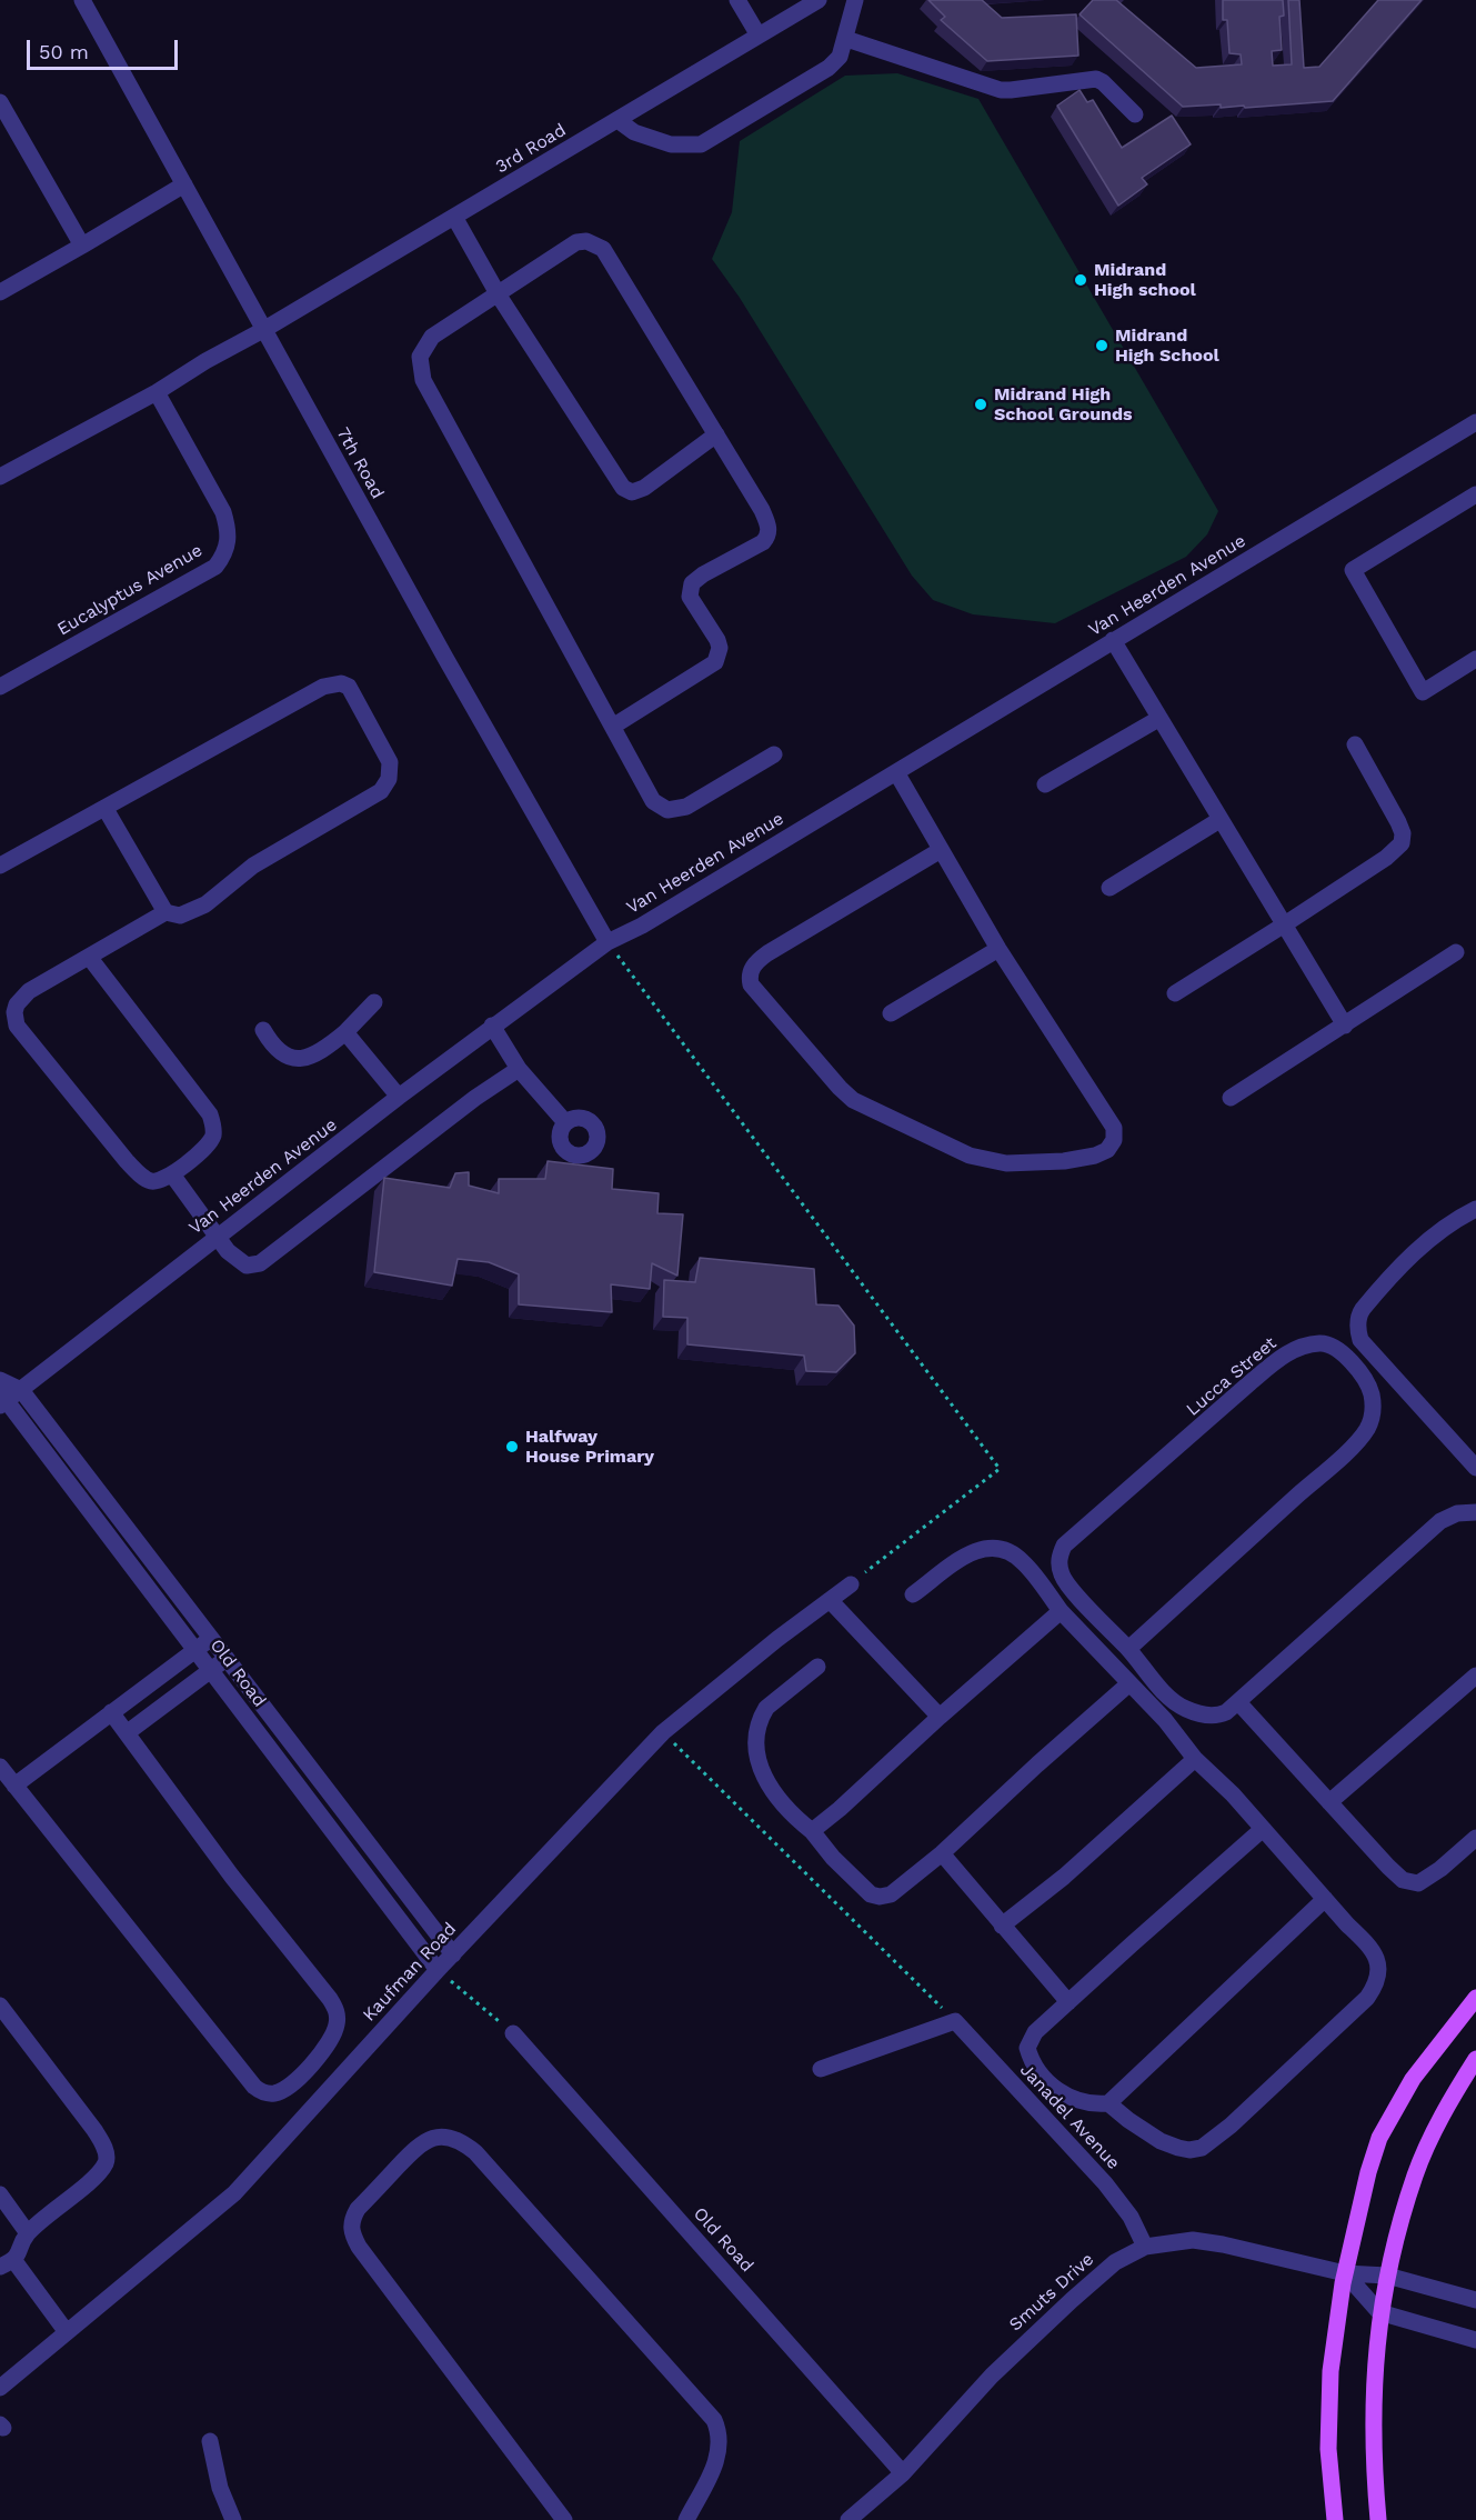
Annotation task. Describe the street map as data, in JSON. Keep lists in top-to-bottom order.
{
  "streets": {
    "street": [
      "3rd Road",
      "7th Road",
      "Van Heerden Avenue",
      "Eucalyptus Avenue",
      "Lucca Street",
      "Old Road",
      "Kaufman Road",
      "Janadel Avenue",
      "Smuts Drive"
    ]
  },
  "crossings": [
    ["3rd Road", "7th Road"],
    ["7th Road", "Van Heerden Avenue"],
    ["Van Heerden Avenue", "Old Road"],
    ["Old Road", "Kaufman Road"],
    ["Old Road", "Smuts Drive"],
    ["Janadel Avenue", "Smuts Drive"]
  ],
  "places": [
    "Midrand High school",
    "Midrand High School",
    "Midrand High School Grounds",
    "Halfway House Primary"
  ],
  "scale_bar": "50 m"
}
